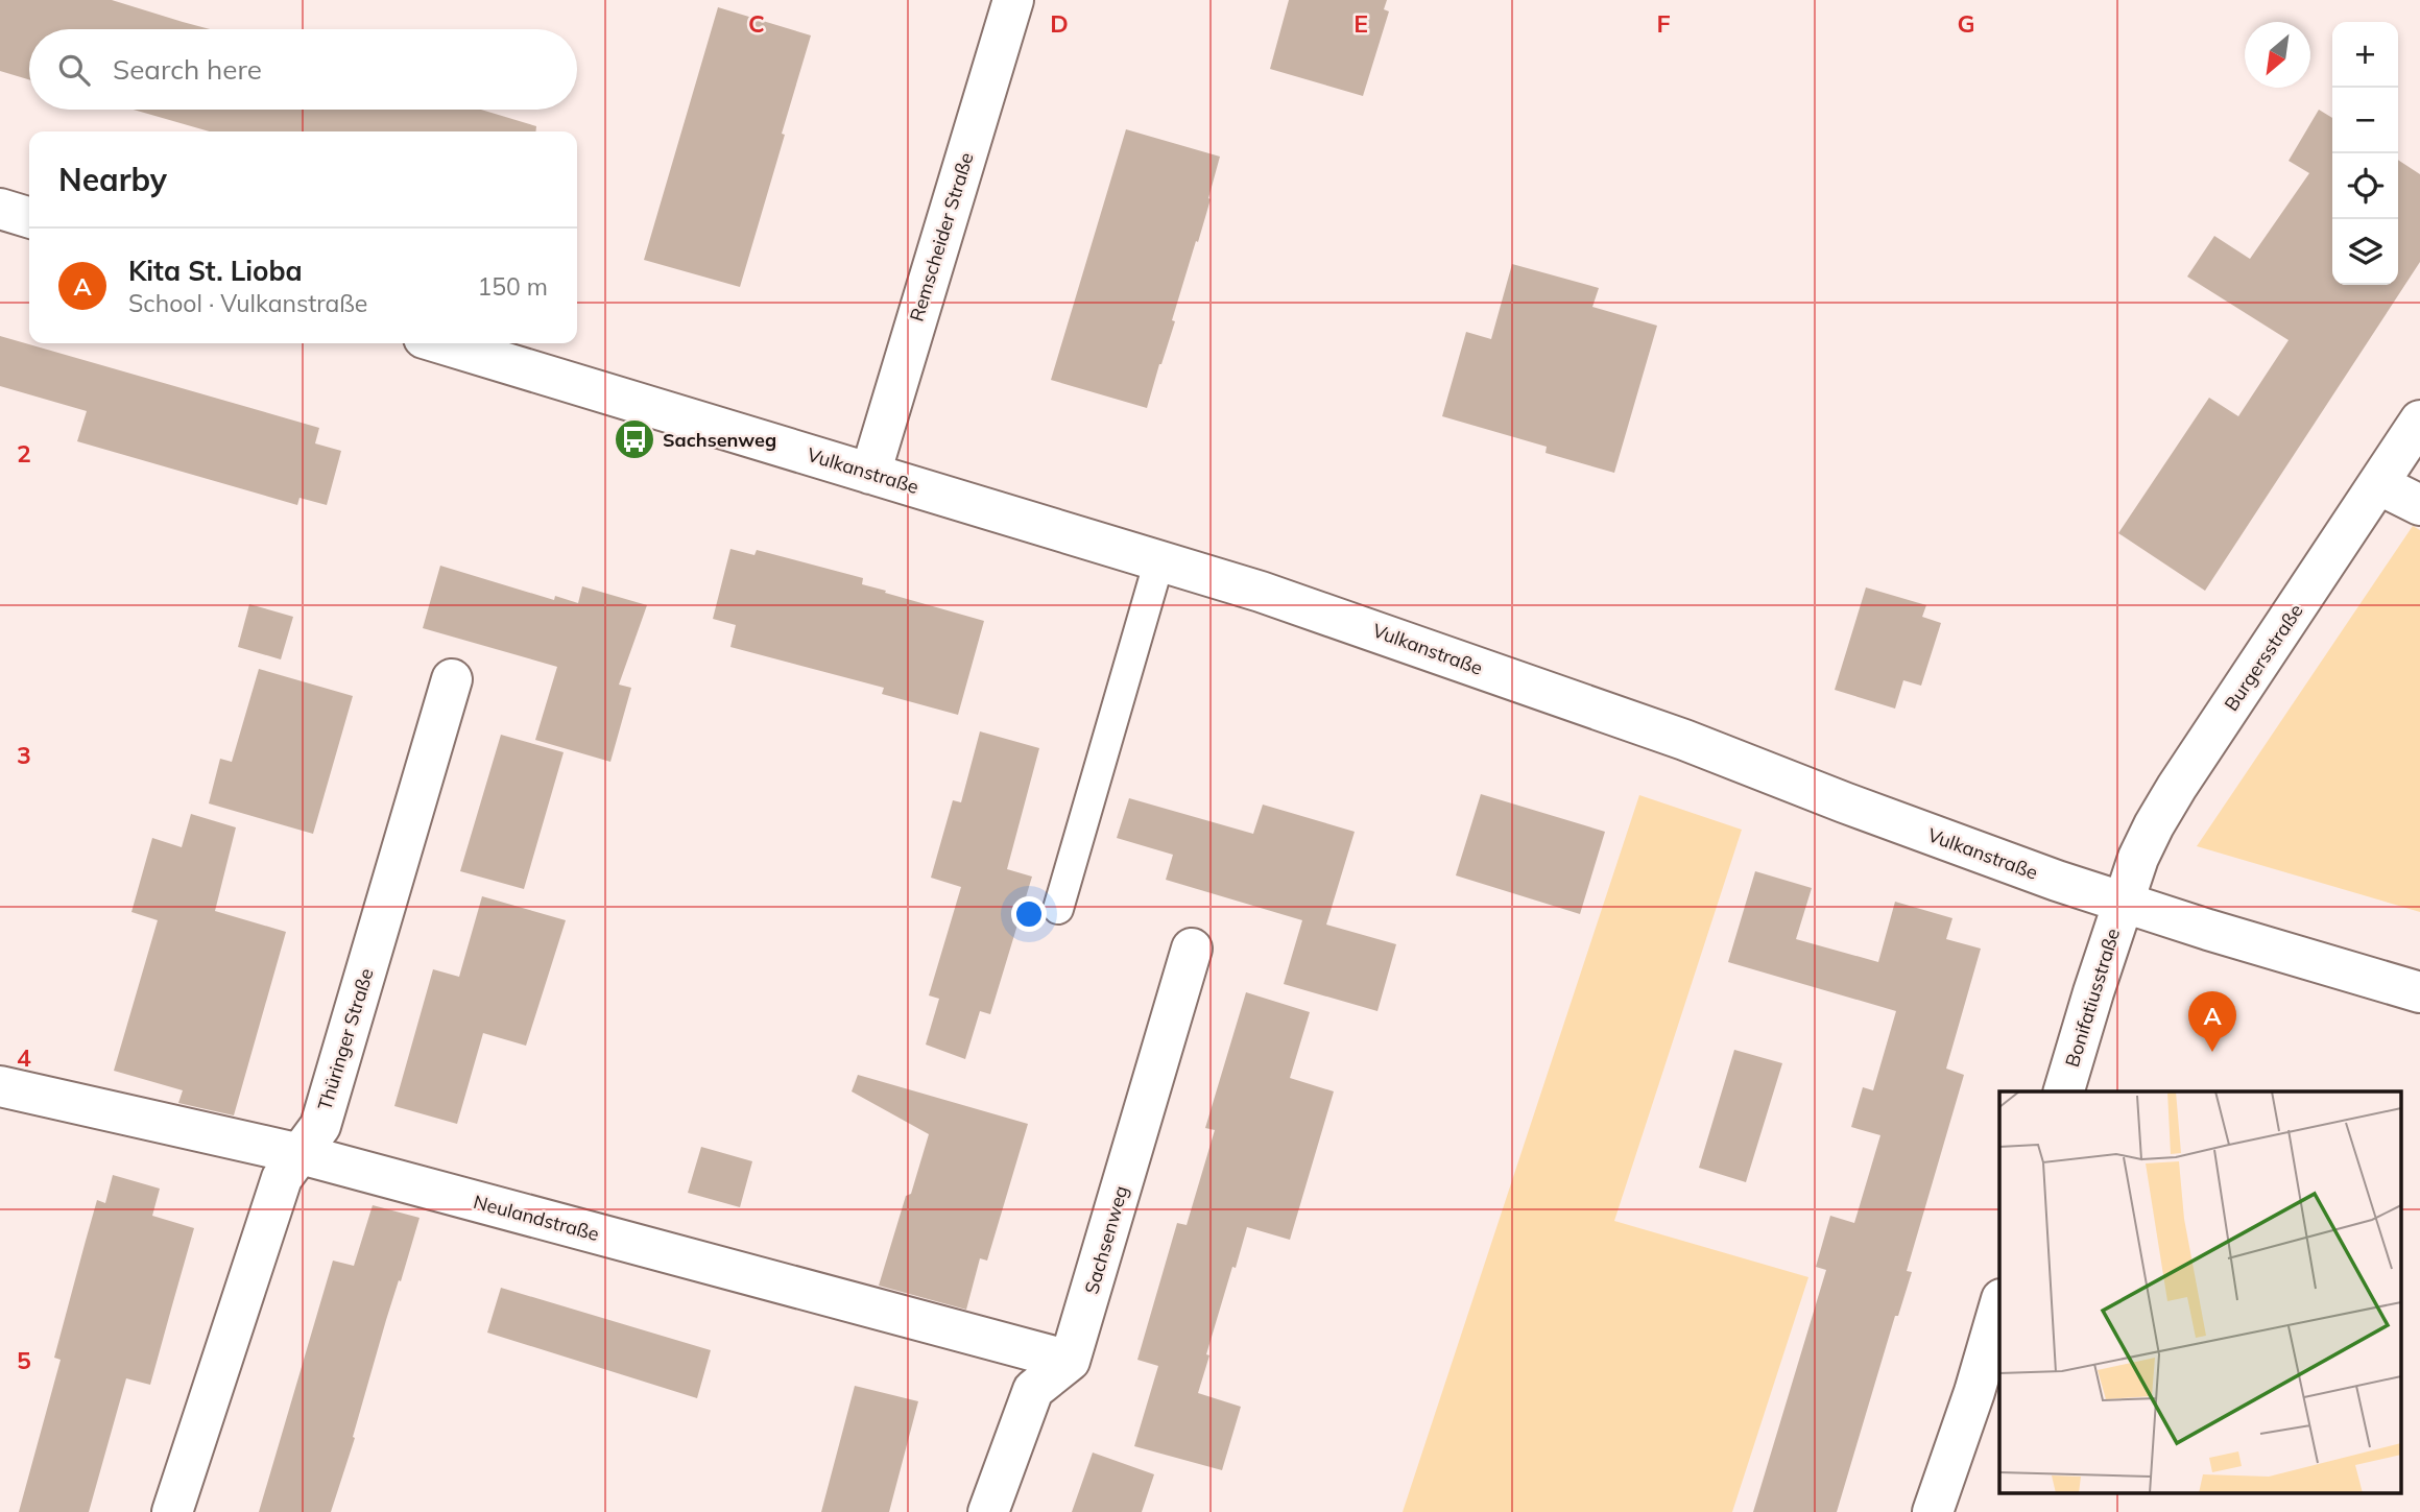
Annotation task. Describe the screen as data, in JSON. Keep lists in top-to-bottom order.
{
  "streets": {
    "street": [
      "Remscheider Straße",
      "Vulkanstraße",
      "Burgersstraße",
      "Bonifatiusstraße",
      "Thüringer Straße",
      "Neulandstraße",
      "Sachsenweg"
    ]
  },
  "crossings": [
    ["Remscheider Straße", "Vulkanstraße"],
    ["Vulkanstraße", "Burgersstraße"],
    ["Vulkanstraße", "Bonifatiusstraße"],
    ["Burgersstraße", "Bonifatiusstraße"],
    ["Thüringer Straße", "Neulandstraße"],
    ["Neulandstraße", "Sachsenweg"]
  ],
  "places": {
    "bus stop": ["Sachsenweg"]
  },
  "north": "bottom left",
  "page": {
    "map_buttons": ["+", "−"],
    "search": "Search here",
    "heading": "Nearby",
    "list": [
      {
        "mark": "A",
        "name": "Kita St. Lioba",
        "note": "School · Vulkanstraße",
        "value": "150 m"
      }
    ],
    "pins": "A"
  },
  "grid": {
    "columns": [
      "C",
      "D",
      "E",
      "F",
      "G"
    ],
    "rows": [
      "2",
      "3",
      "4",
      "5"
    ]
  }
}
